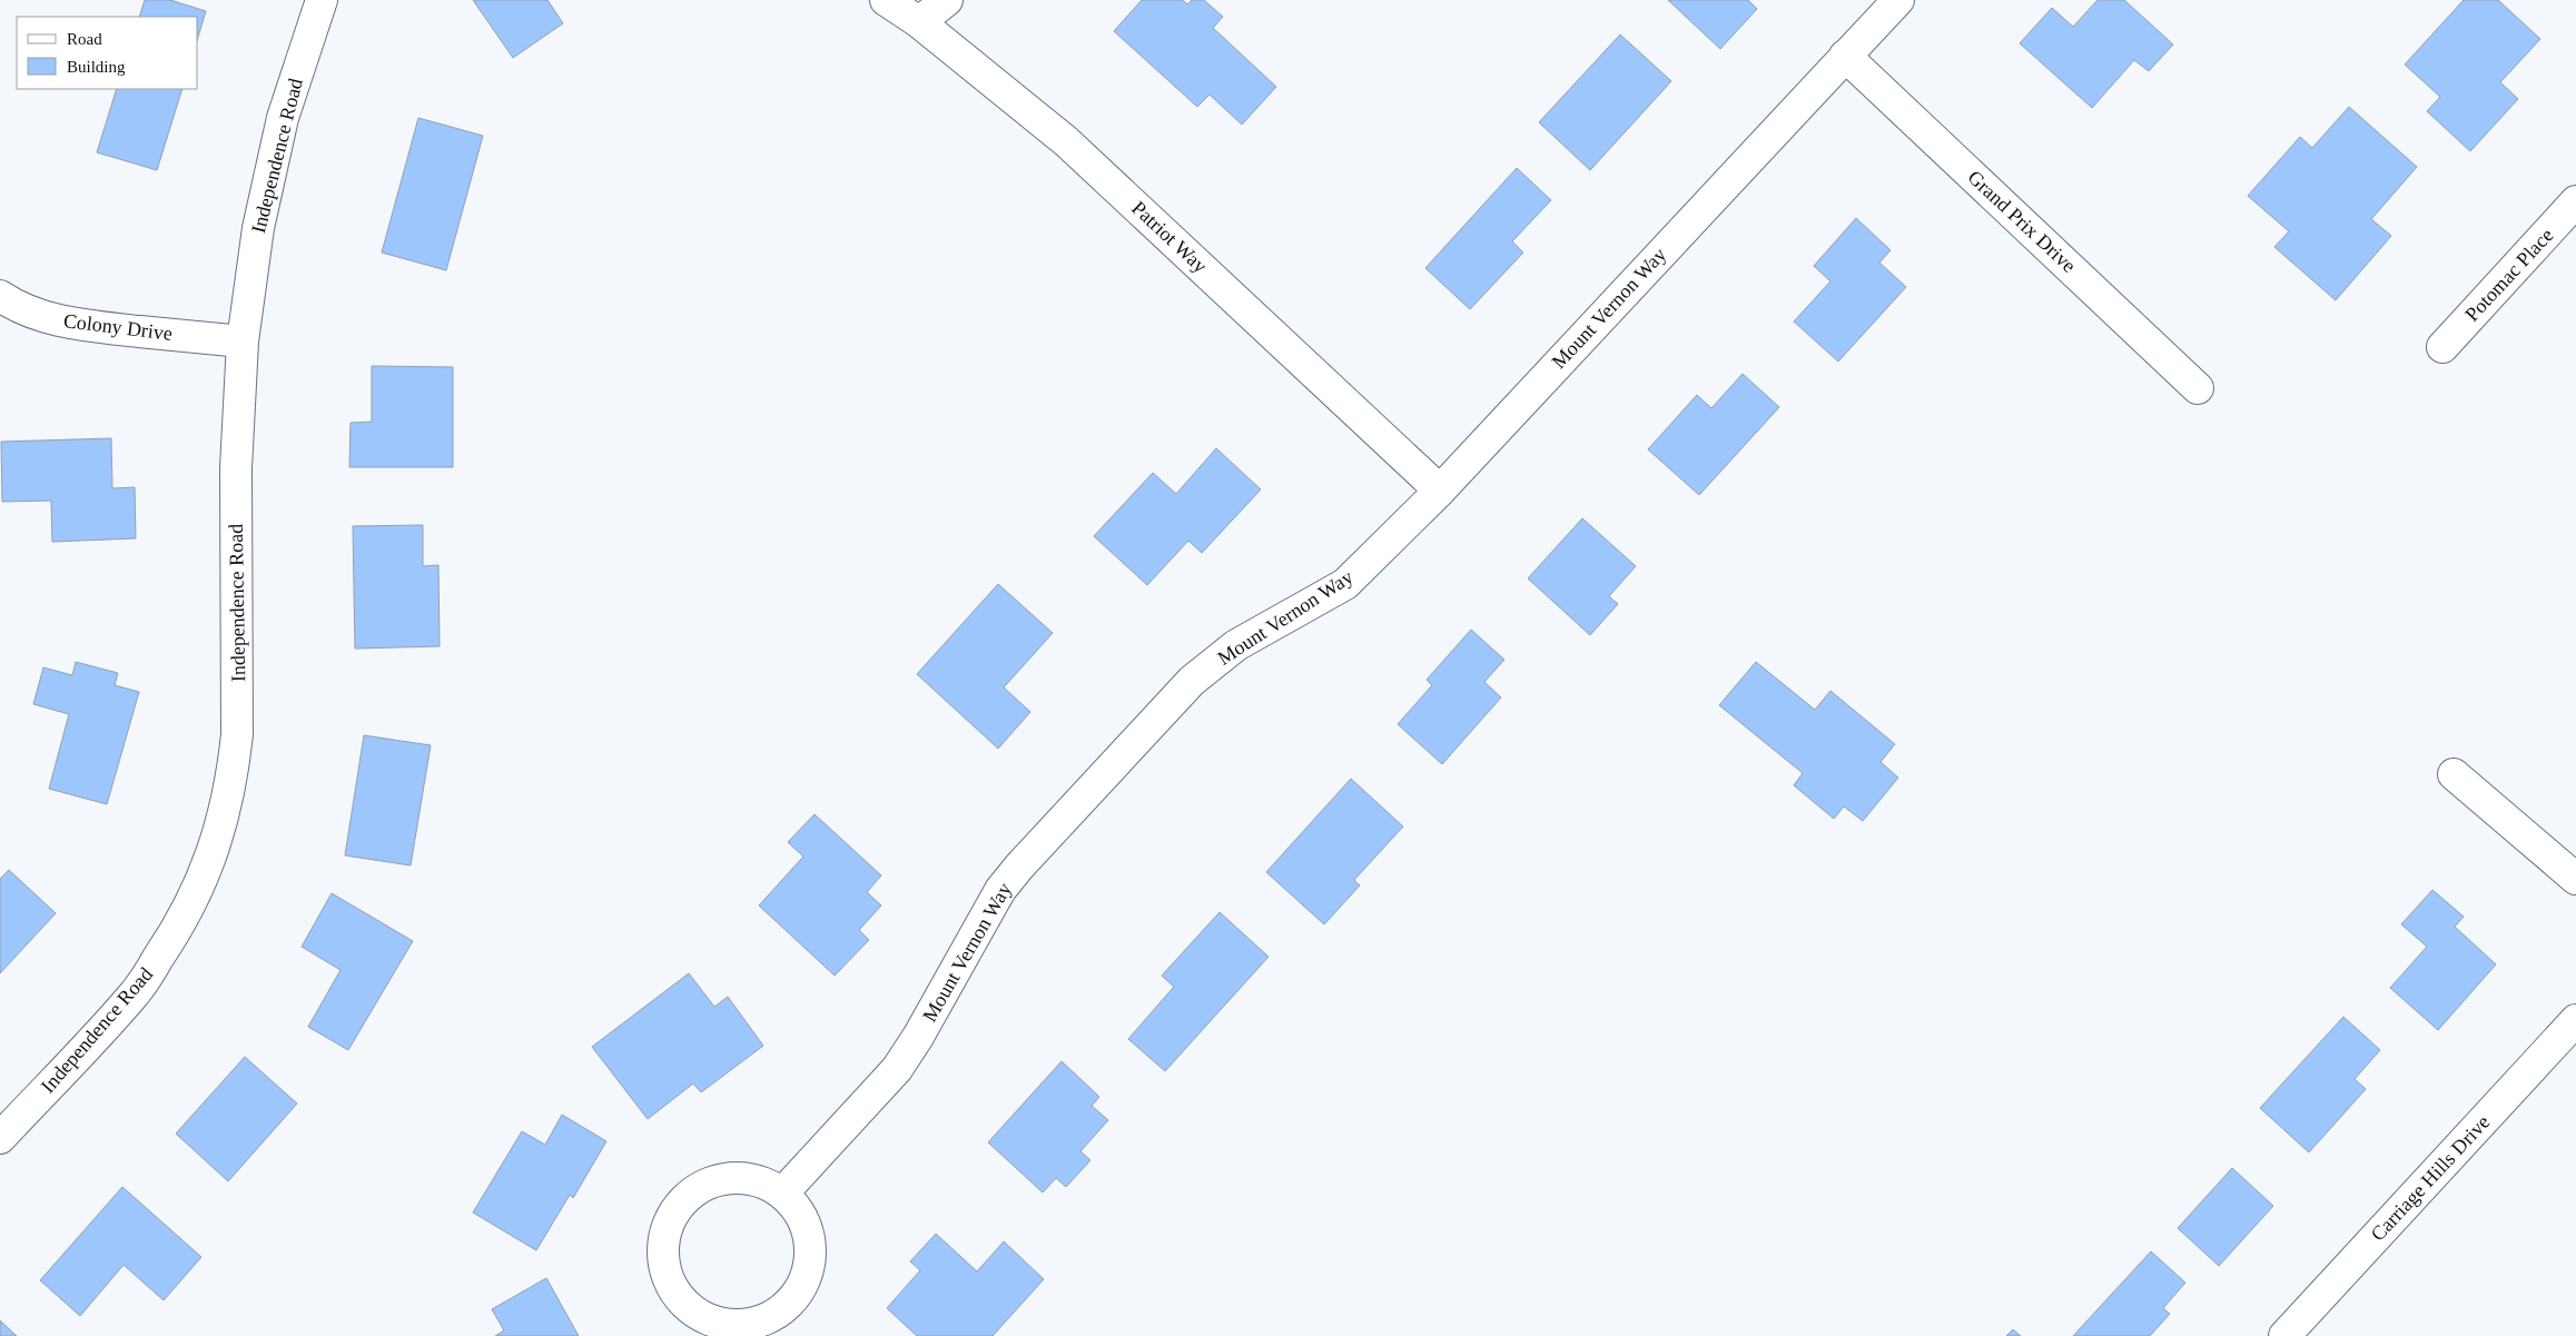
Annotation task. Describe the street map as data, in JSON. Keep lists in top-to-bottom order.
{
  "streets": {
    "street": [
      "Independence Road",
      "Grand Prix Drive",
      "Patriot Way",
      "Potomac Place",
      "Mount Vernon Way",
      "Colony Drive",
      "Carriage Hills Drive"
    ]
  },
  "crossings": [
    ["Independence Road", "Colony Drive"],
    ["Grand Prix Drive", "Mount Vernon Way"],
    ["Patriot Way", "Mount Vernon Way"]
  ],
  "legend": ["Road", "Building"]
}
